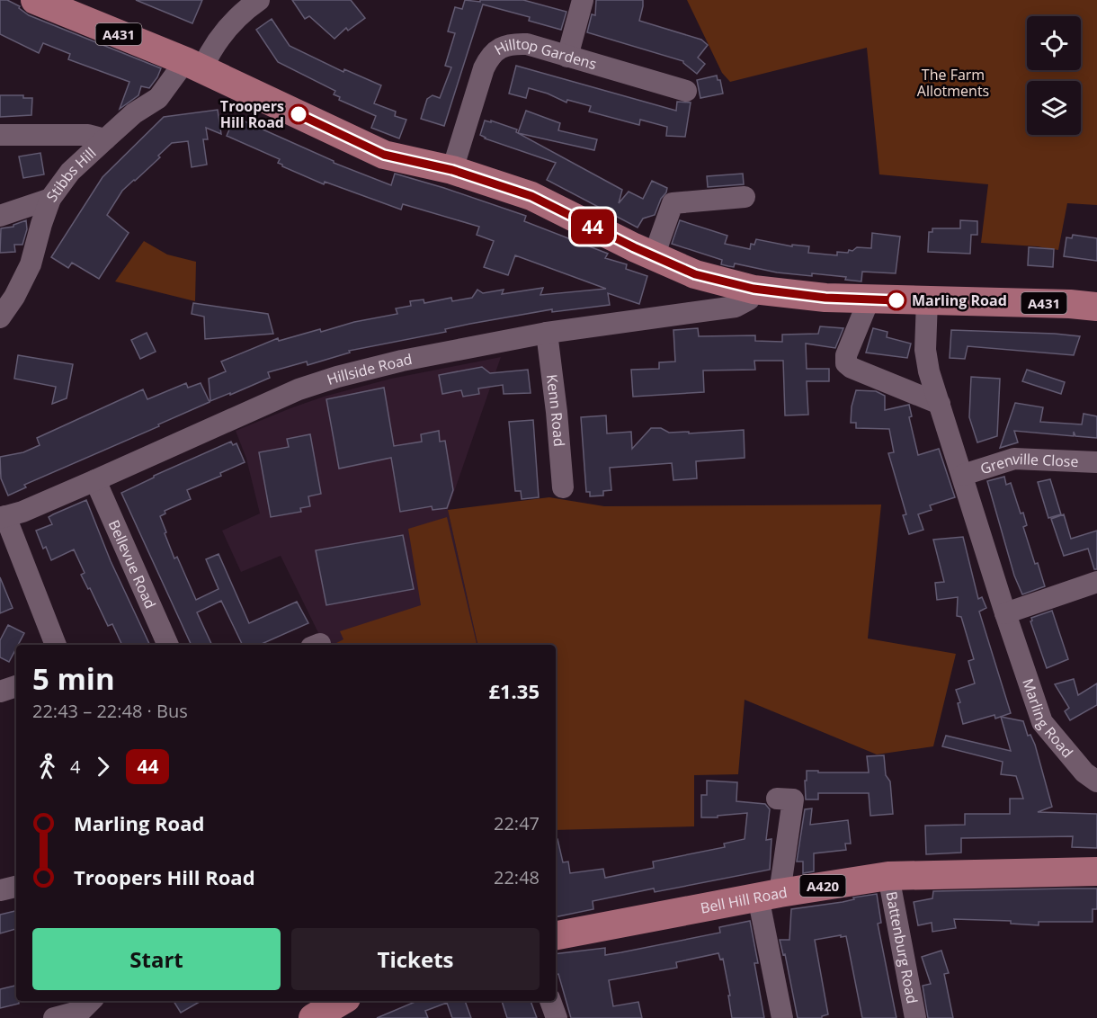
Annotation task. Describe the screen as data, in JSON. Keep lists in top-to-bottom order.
{
  "streets": {
    "main road": ["A431", "A420", "Bell Hill Road"],
    "street": [
      "Hilltop Gardens",
      "Stibbs Hill",
      "Hillside Road",
      "Kenn Road",
      "Grenville Close",
      "Bellevue Road",
      "Marling Road",
      "Battenburg Road"
    ]
  },
  "crossings": [
    ["A431", "Hilltop Gardens"],
    ["A431", "Stibbs Hill"],
    ["A431", "Hillside Road"],
    ["A431", "Marling Road"],
    ["Hillside Road", "Kenn Road"],
    ["Hillside Road", "Bellevue Road"],
    ["Grenville Close", "Marling Road"],
    ["Bell Hill Road", "Battenburg Road"]
  ],
  "parks": ["The Farm Allotments"],
  "places": ["Troopers Hill Road", "Marling Road"],
  "lines": ["bus line 44"],
  "page": {
    "on_map": "44",
    "heading": ["5 min", "22:43 – 22:48 · Bus", "£1.35"],
    "legs": ["4", "44"],
    "list": [
      {
        "name": "Marling Road",
        "value": "22:47"
      },
      {
        "name": "Troopers Hill Road",
        "value": "22:48"
      }
    ],
    "buttons": ["Start", "Tickets"]
  }
}
